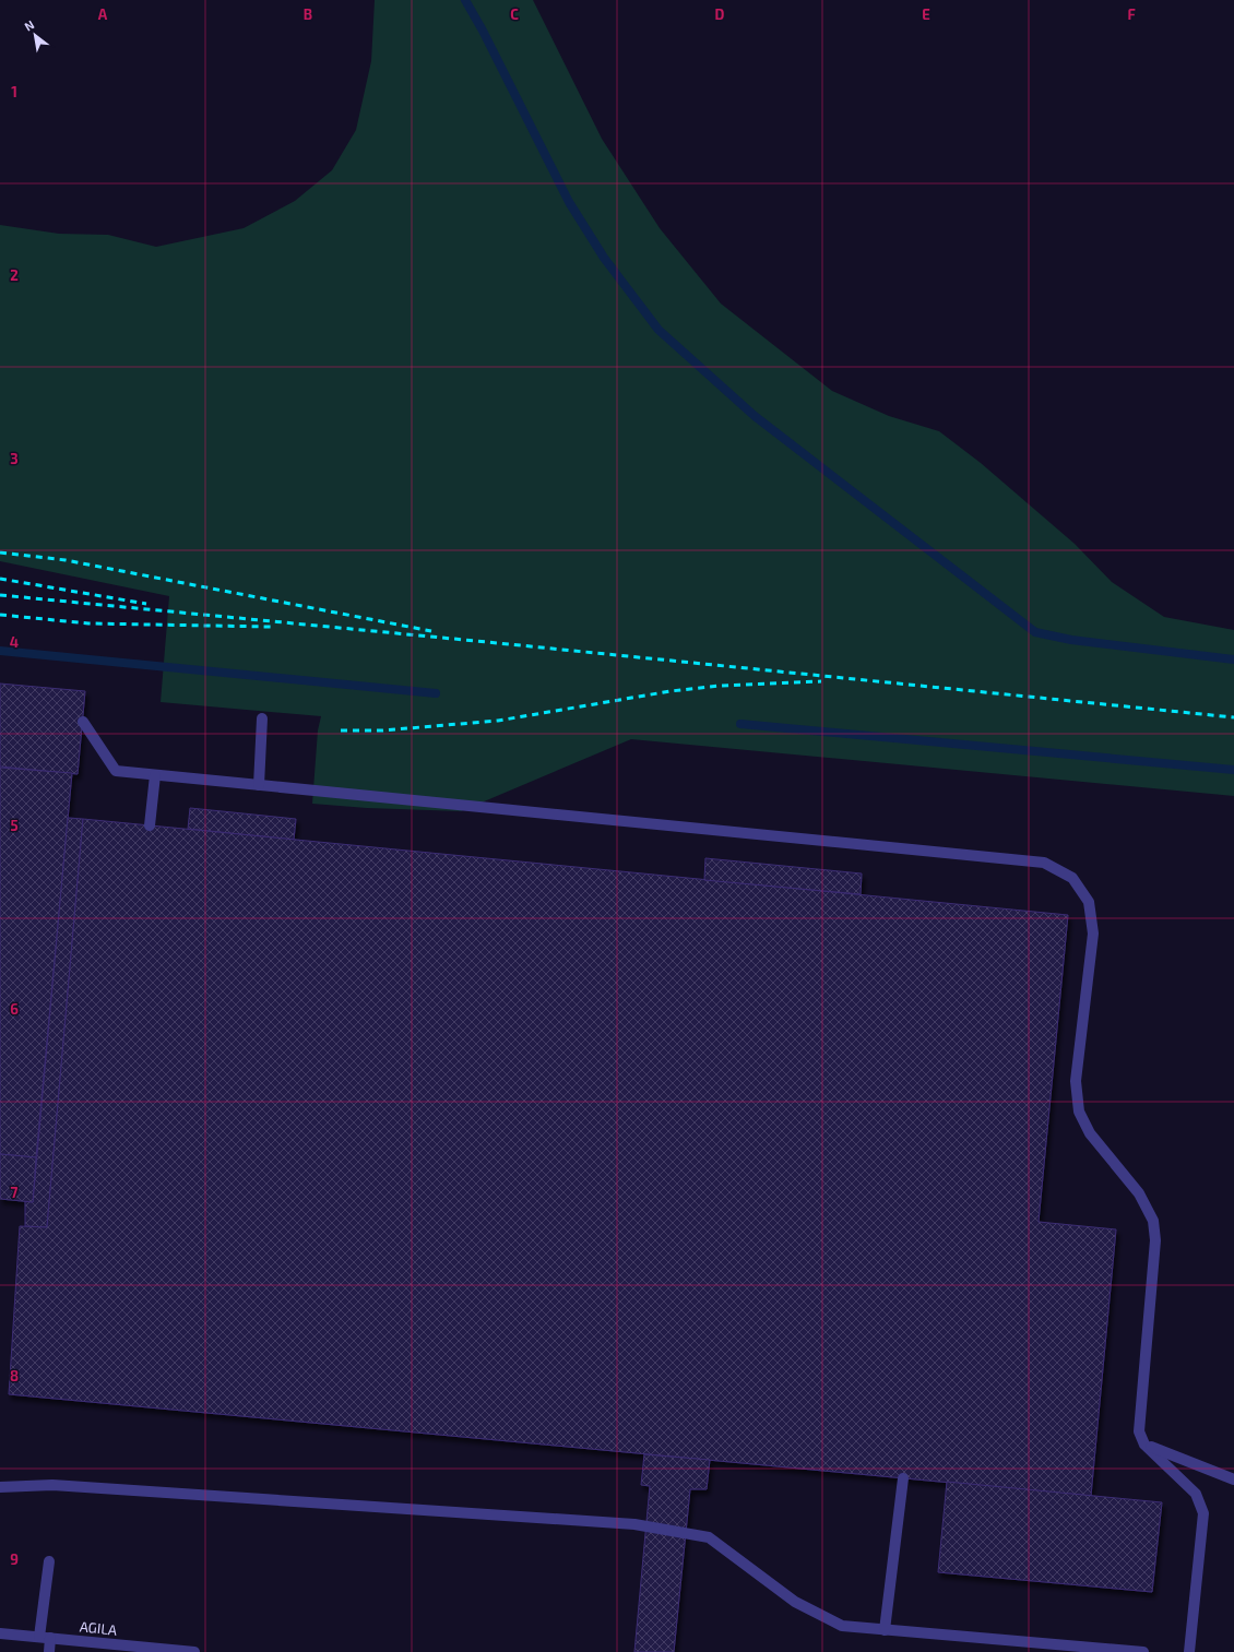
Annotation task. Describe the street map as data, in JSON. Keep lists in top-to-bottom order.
{
  "streets": {
    "lane": ["AGILA"]
  },
  "north": "top left",
  "grid": {
    "columns": [
      "A",
      "B",
      "C",
      "D",
      "E",
      "F"
    ],
    "rows": [
      "1",
      "2",
      "3",
      "4",
      "5",
      "6",
      "7",
      "8",
      "9"
    ]
  }
}
